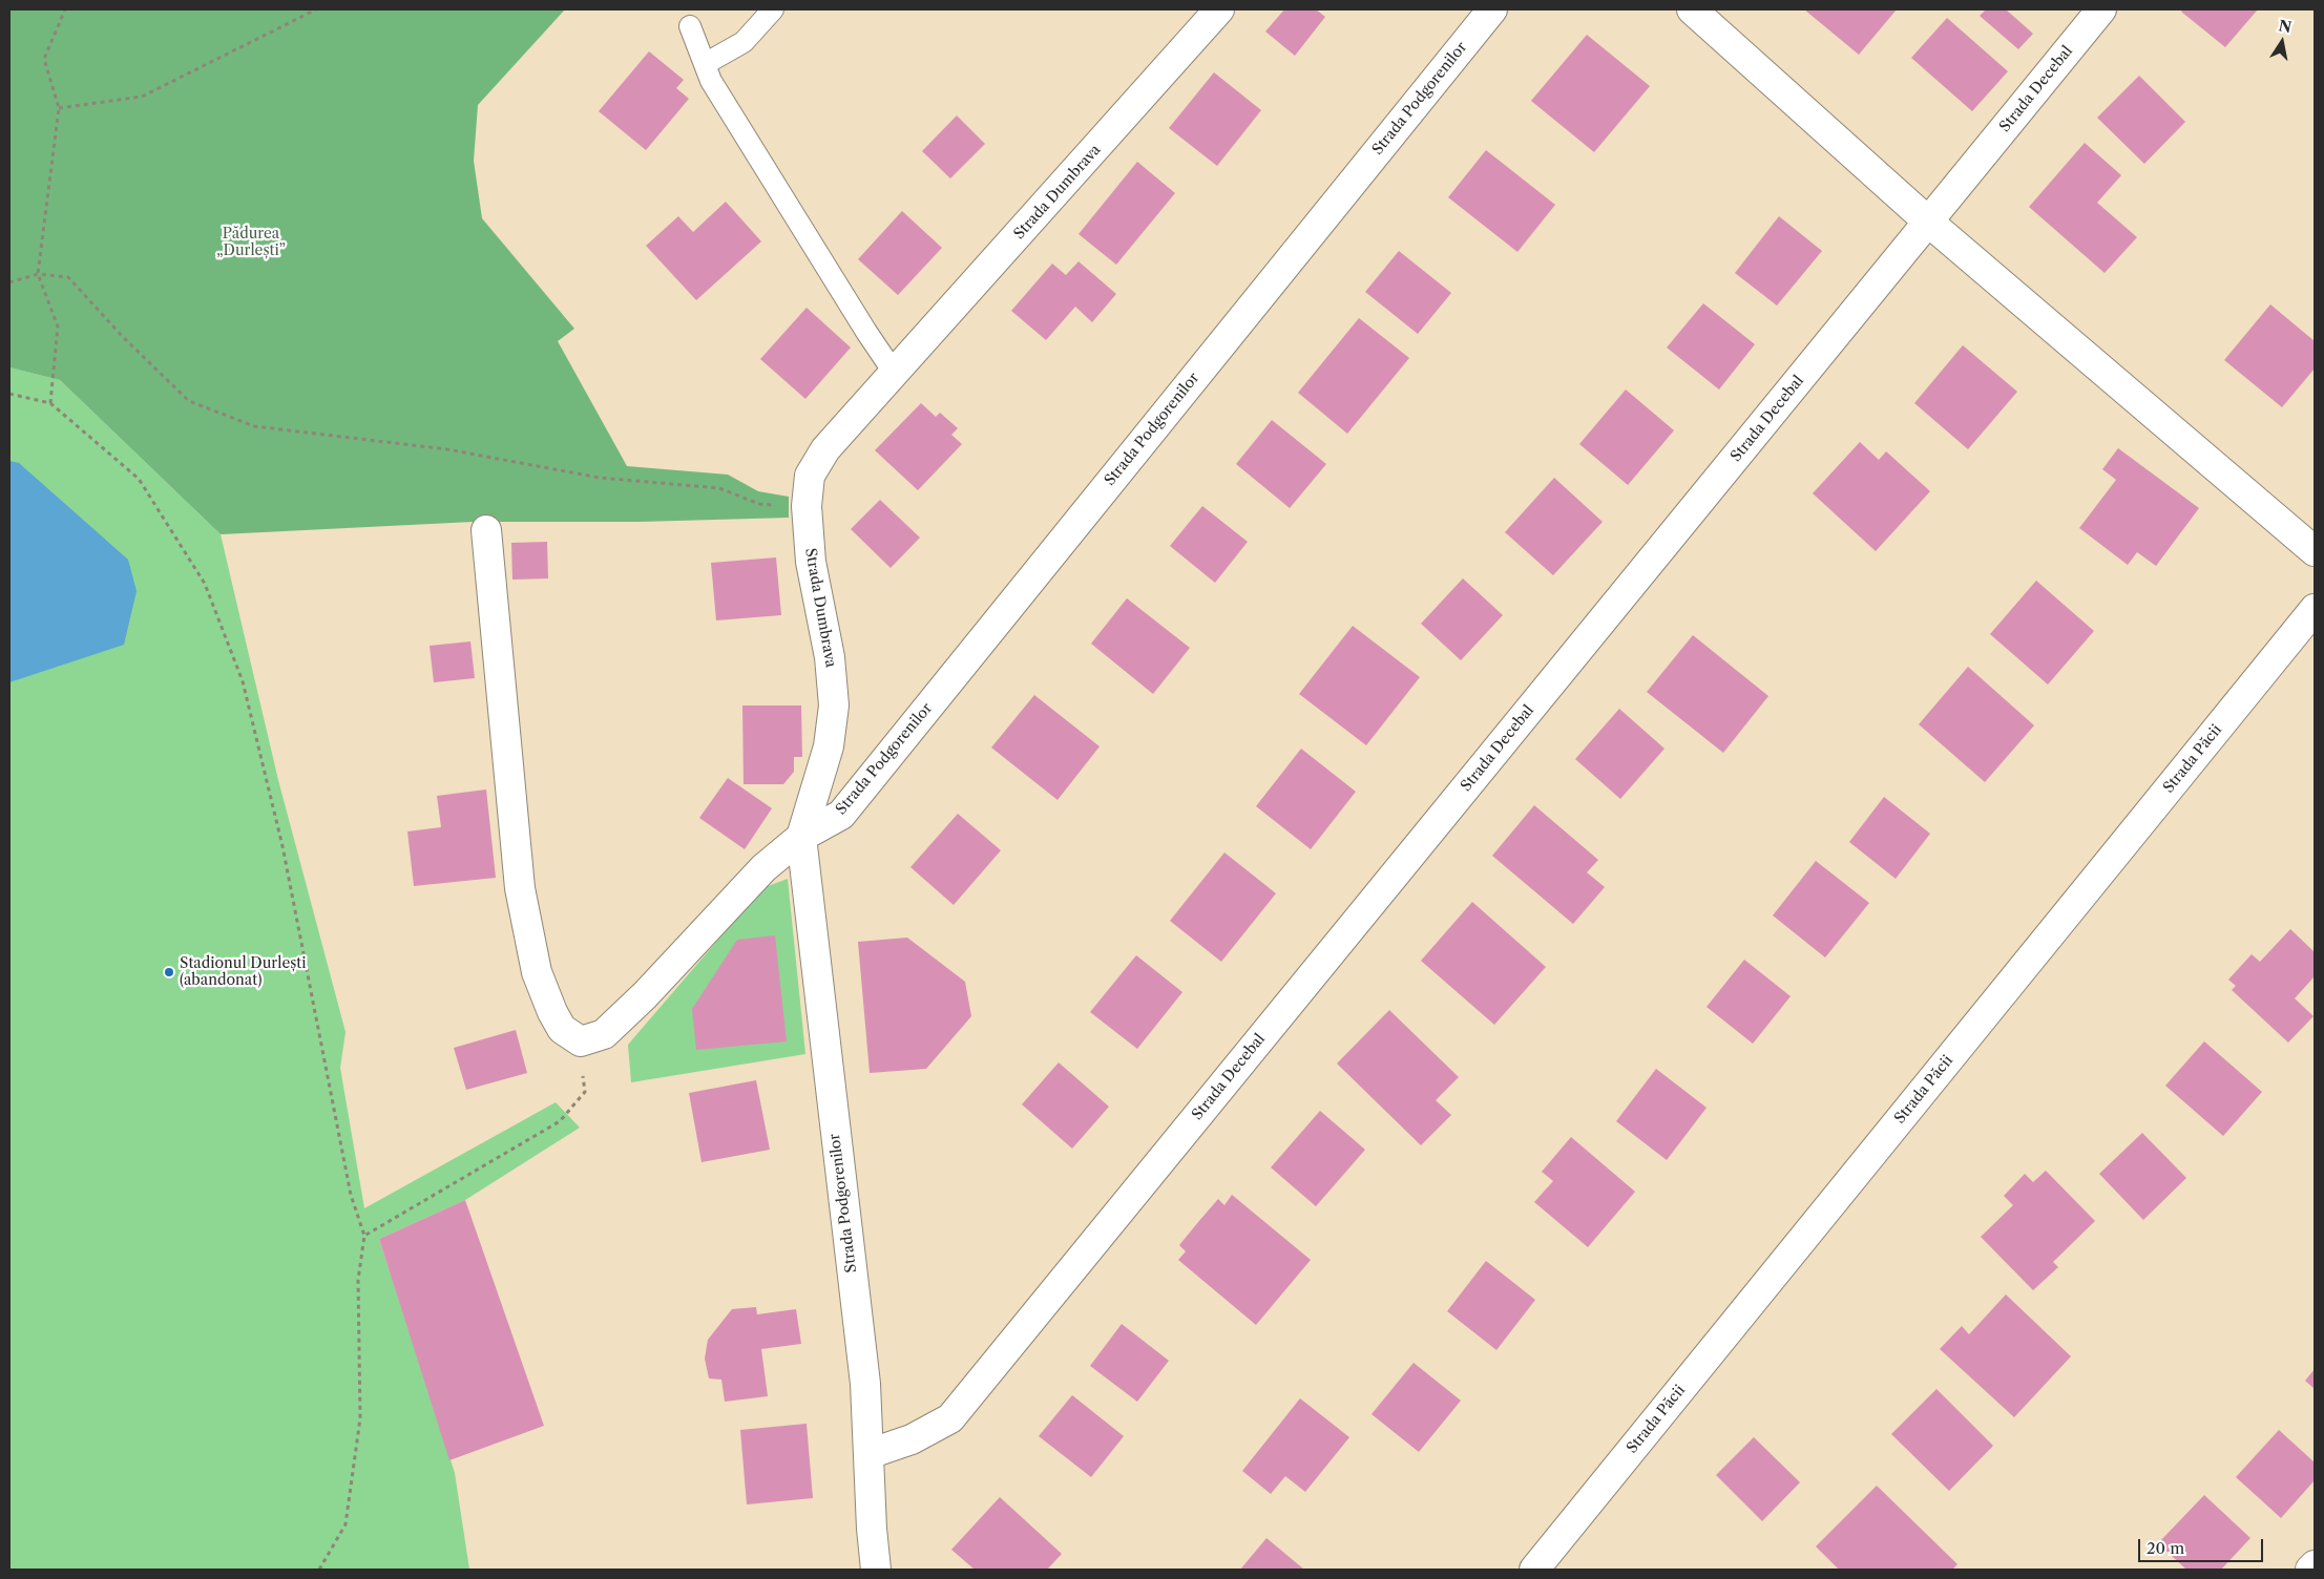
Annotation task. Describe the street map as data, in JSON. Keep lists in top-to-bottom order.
{
  "streets": {
    "street": [
      "Strada Decebal",
      "Strada Podgorenilor",
      "Strada Dumbrava",
      "Strada Păcii"
    ]
  },
  "crossings": [
    ["Strada Decebal", "Strada Podgorenilor"],
    ["Strada Podgorenilor", "Strada Dumbrava"]
  ],
  "parks": ["Pădurea „Durlești”"],
  "places": ["Stadionul Durlești (abandonat)"],
  "scale_bar": "20 m",
  "north": "top"
}
